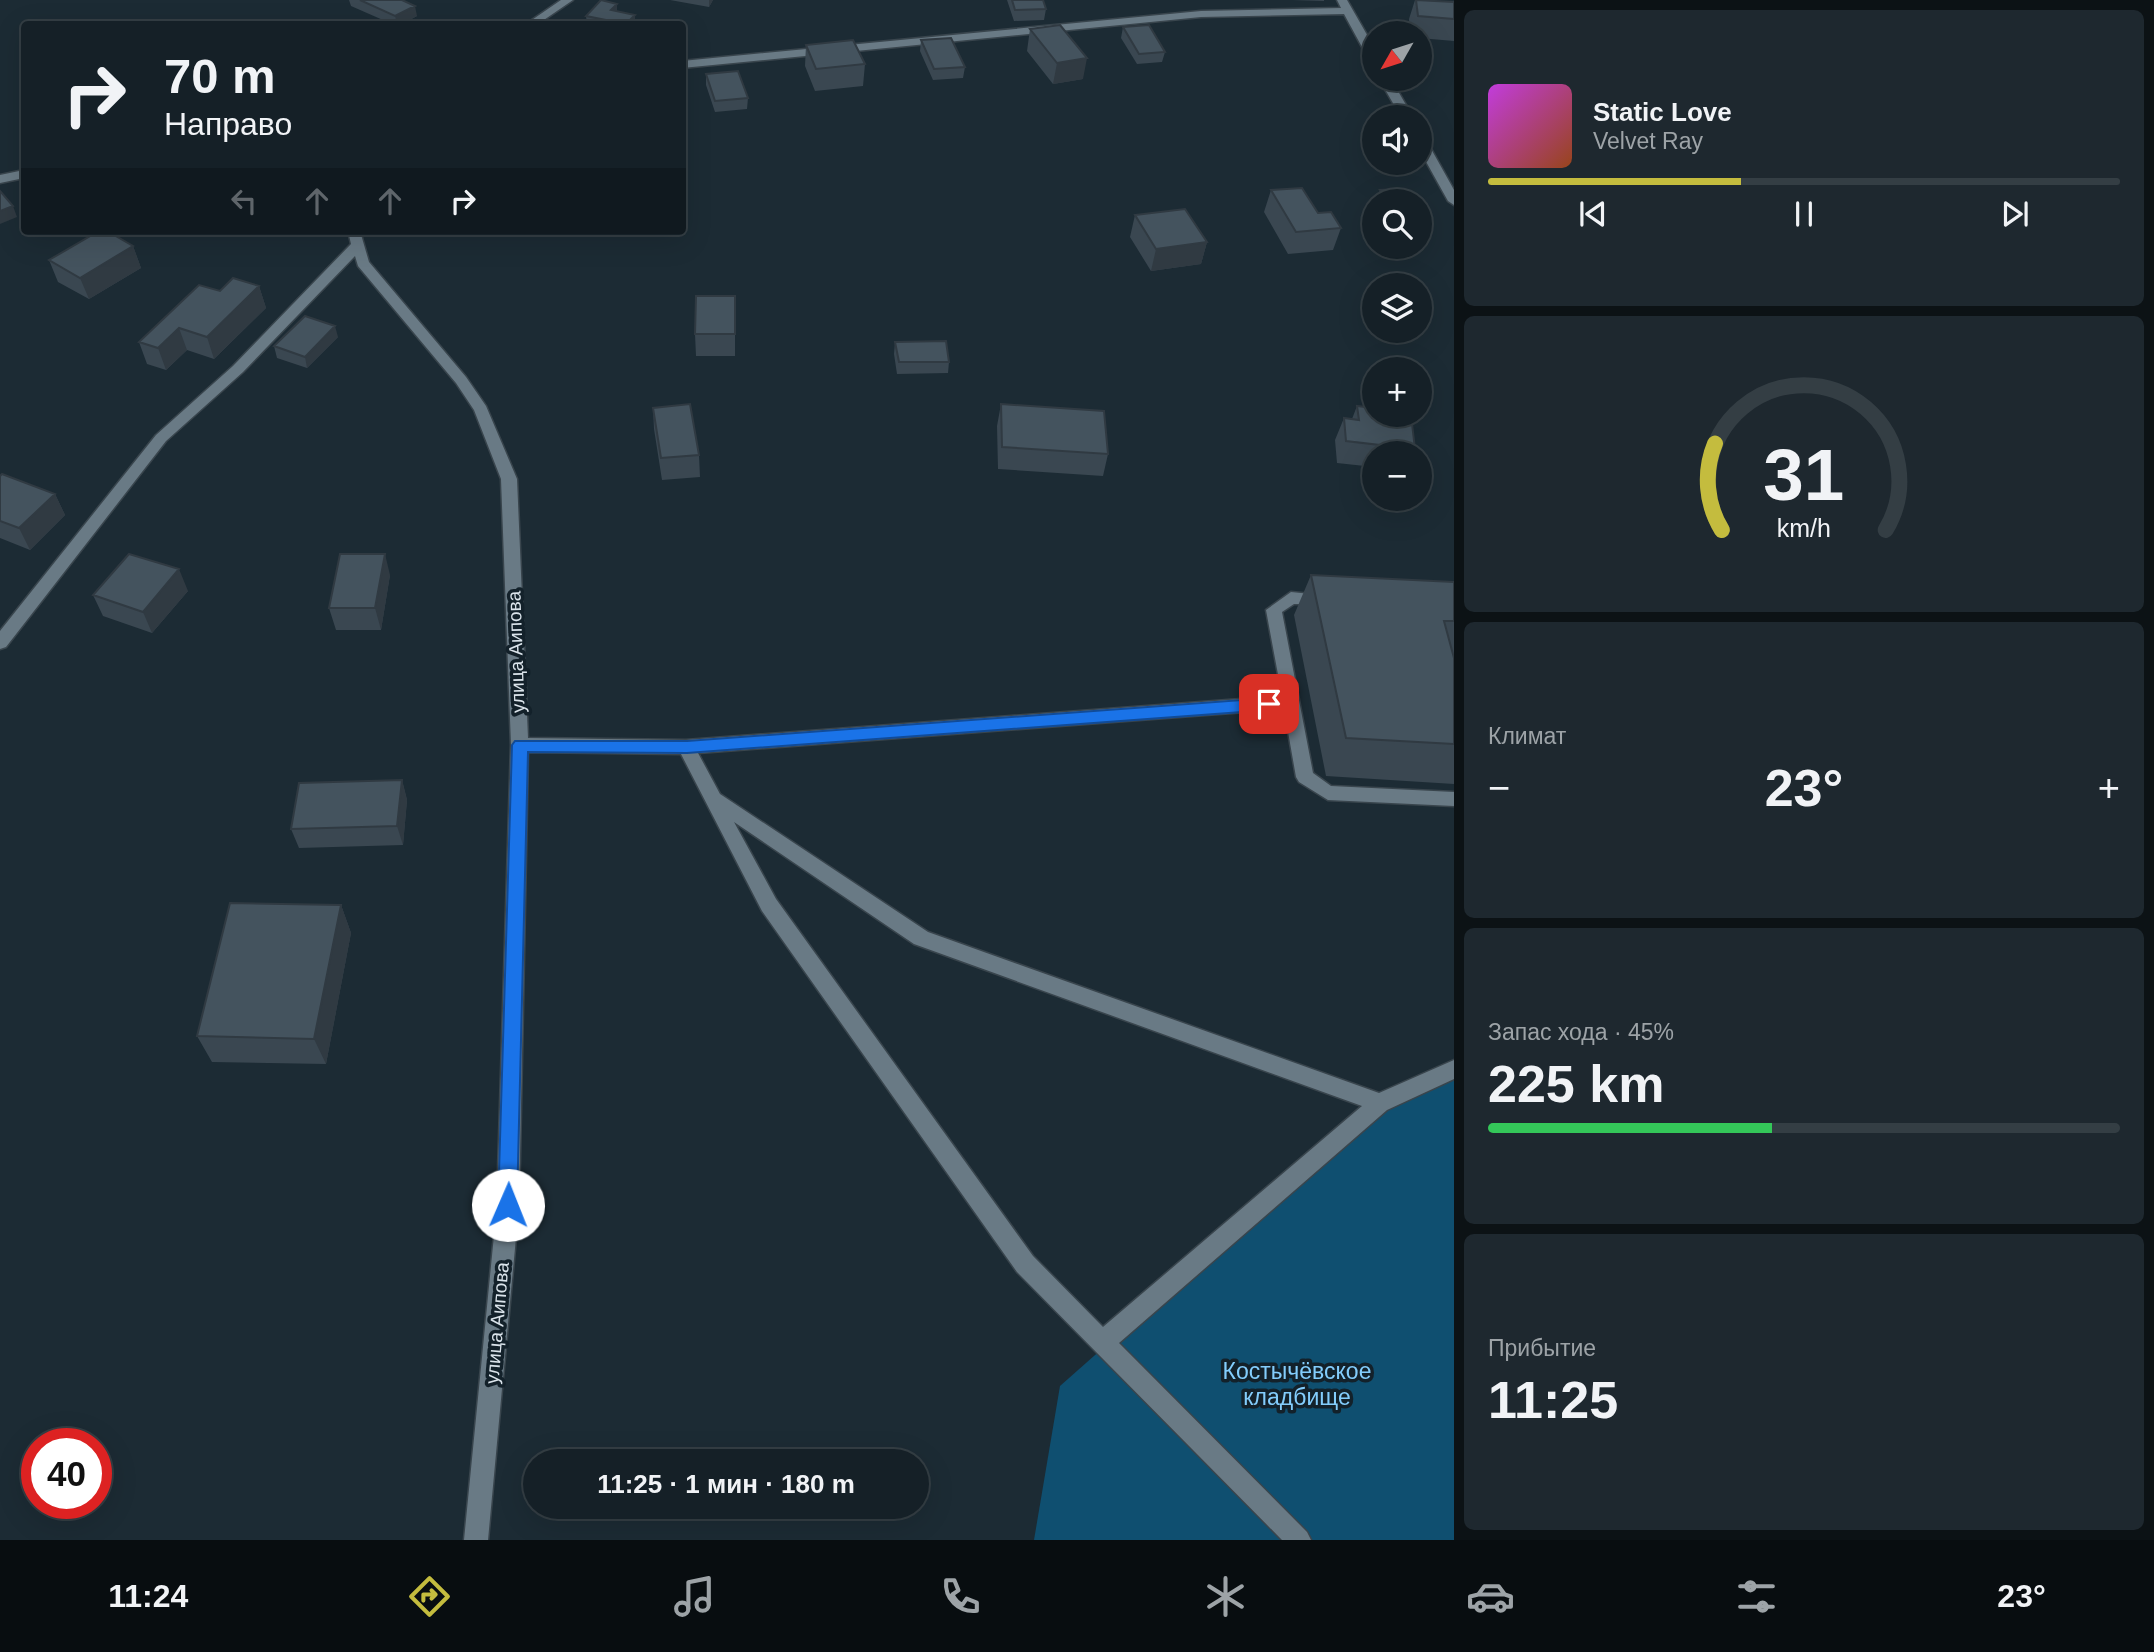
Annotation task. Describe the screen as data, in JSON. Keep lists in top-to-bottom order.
{
  "streets": {
    "street": ["улица Аипова"]
  },
  "parks": ["Костычёвское кладбище"],
  "north": "bottom left",
  "page": {
    "map_buttons": ["+", "−"],
    "turn": ["70 m", "Направо"],
    "song": ["Static Love", "Velvet Ray"],
    "tile": [
      "Климат",
      ["Запас хода · 45%", "225 km"],
      ["Прибытие", "11:25"]
    ],
    "heat": ["−", "23°", "+"],
    "limit": "40",
    "trip": "11:25 · 1 мин · 180 m",
    "tabs": ["11:24", "23°"],
    "gauge": ["31", "km/h"]
  }
}
